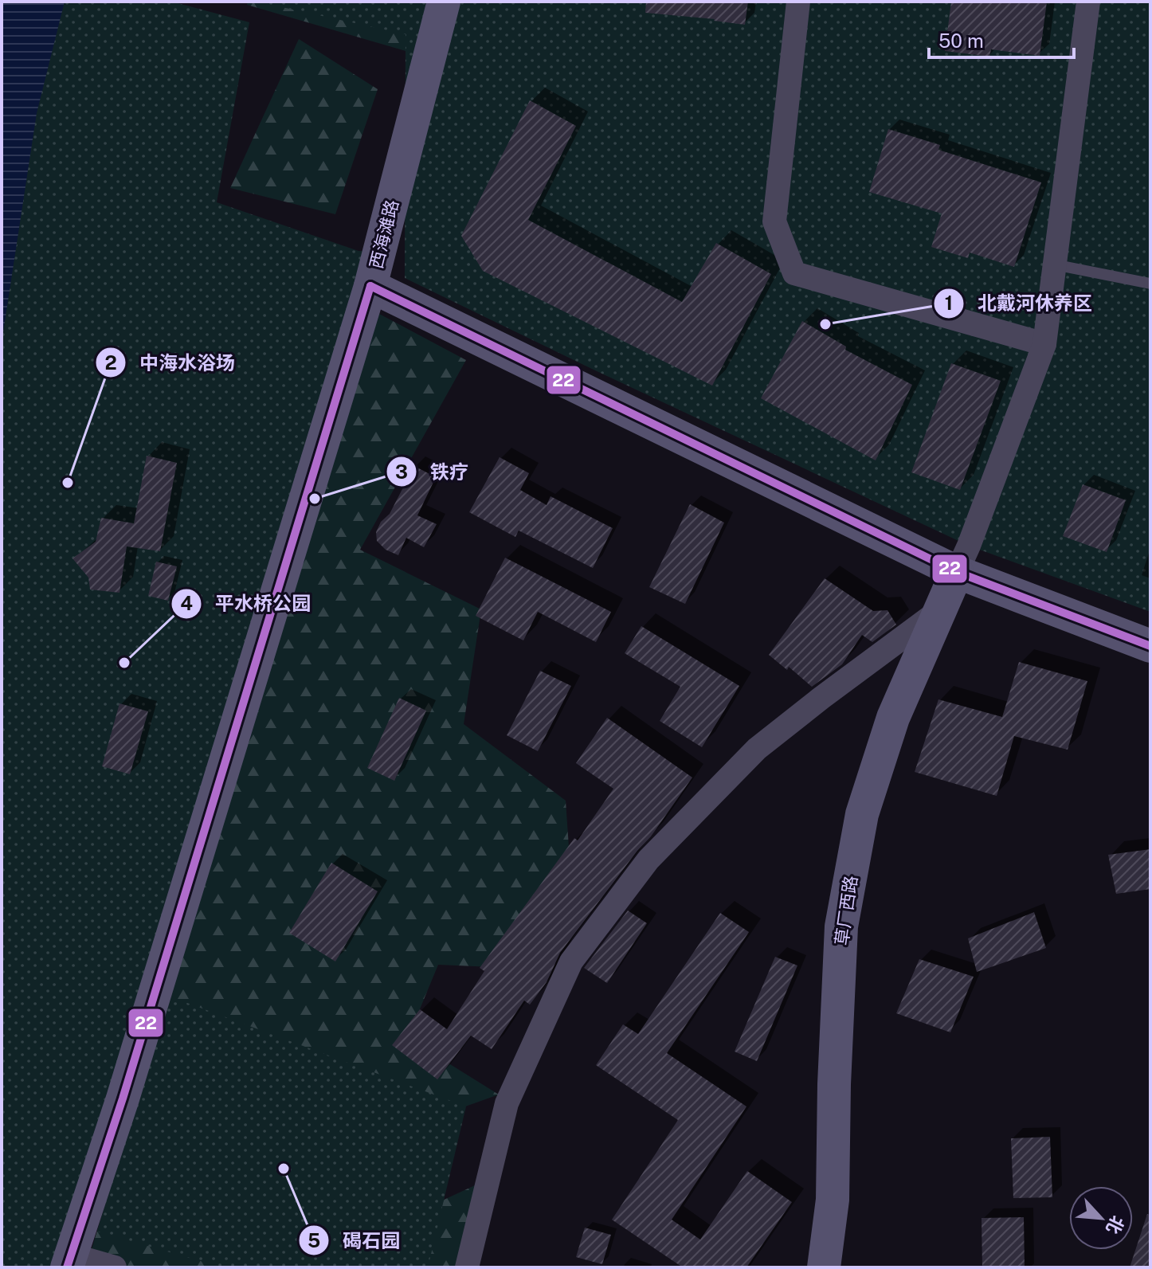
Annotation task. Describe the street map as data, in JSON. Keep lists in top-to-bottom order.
{
  "streets": {
    "main road": ["西海滩路", "草厂西路"]
  },
  "places": [
    "北戴河休养区",
    "中海水浴场",
    "铁疗",
    "平水桥公园",
    "碣石园"
  ],
  "lines": ["transit line 22"],
  "scale_bar": "50 m",
  "north": "bottom right"
}
